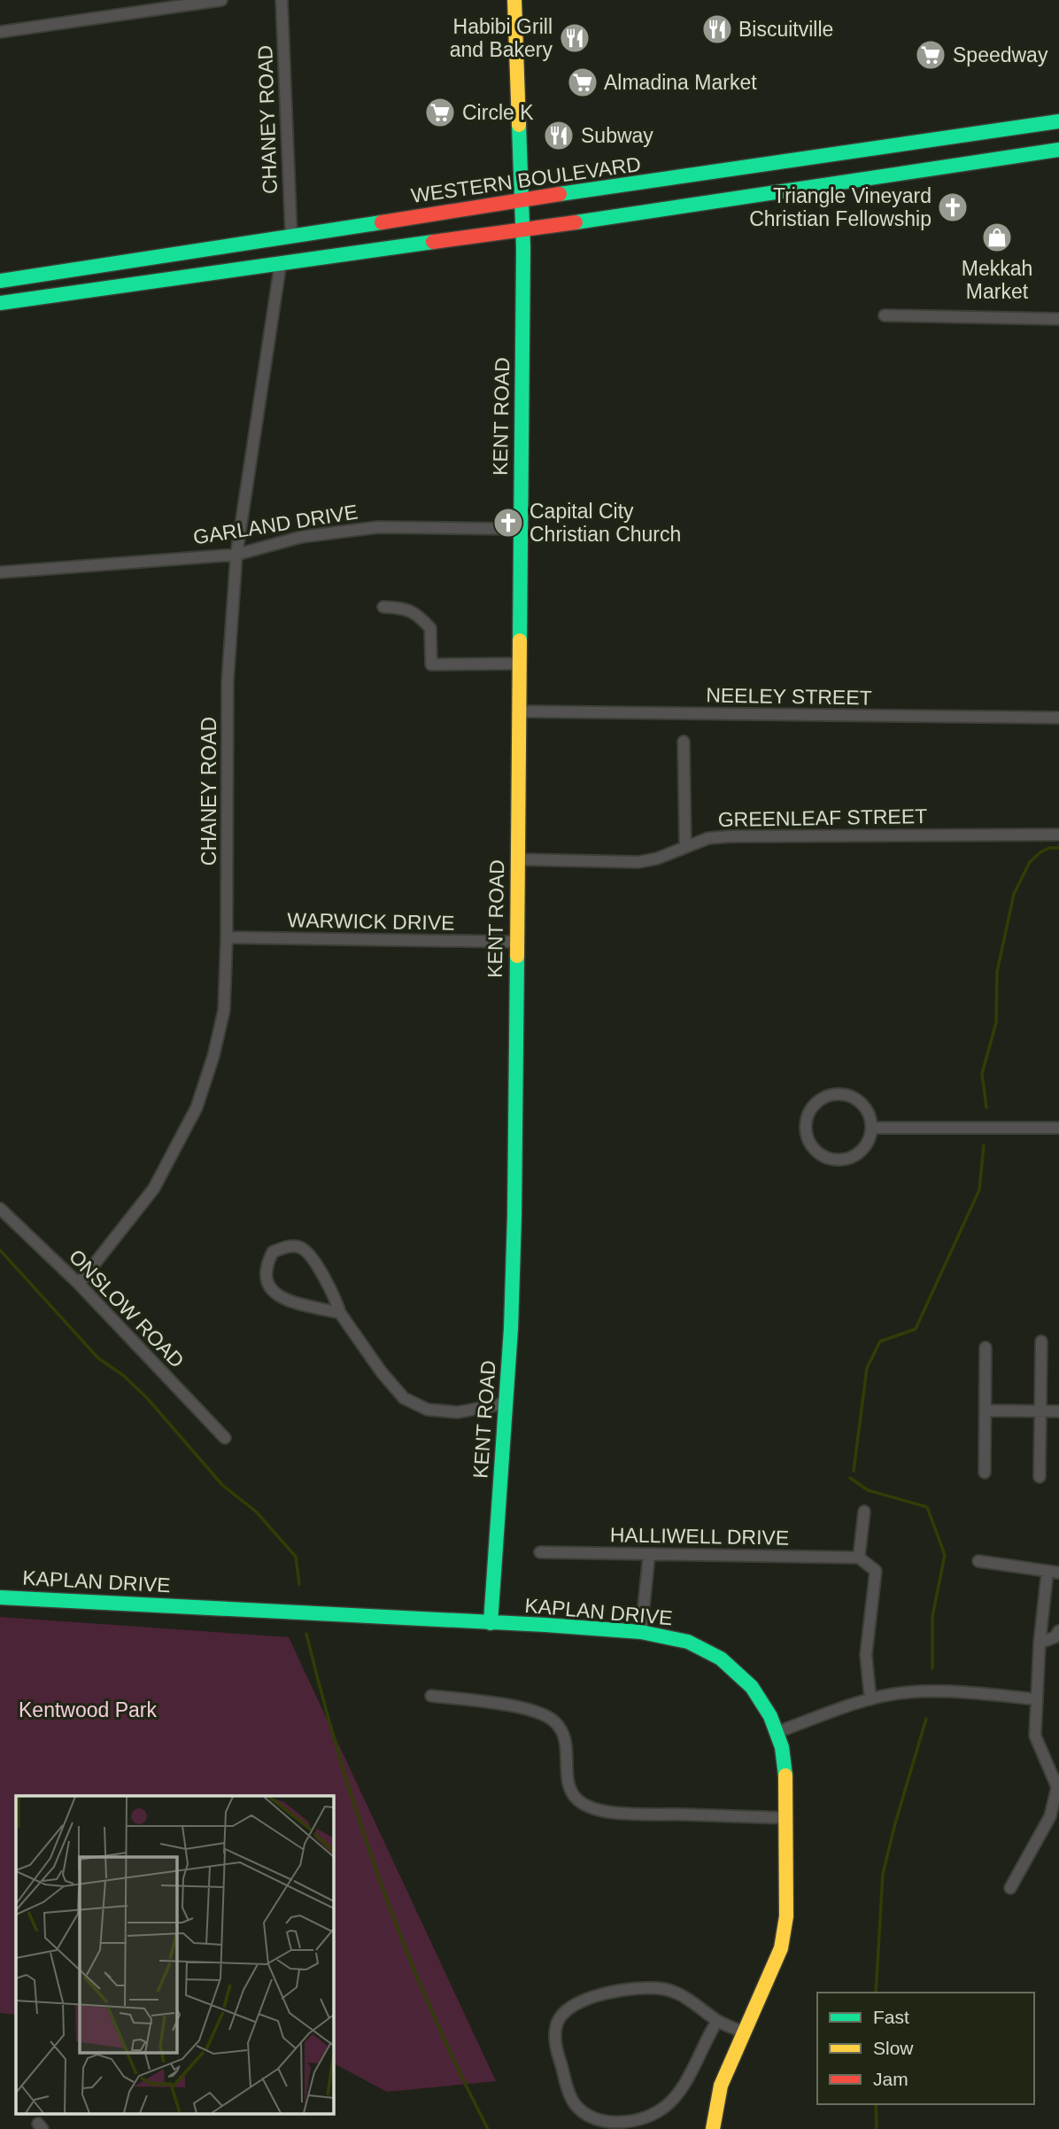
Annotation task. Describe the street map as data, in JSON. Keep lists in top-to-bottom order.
{
  "streets": {
    "street": [
      "CHANEY ROAD",
      "WESTERN BOULEVARD",
      "KENT ROAD",
      "GARLAND DRIVE",
      "NEELEY STREET",
      "GREENLEAF STREET",
      "WARWICK DRIVE",
      "ONSLOW ROAD",
      "HALLIWELL DRIVE",
      "KAPLAN DRIVE"
    ]
  },
  "crossings": [
    ["CHANEY ROAD", "WESTERN BOULEVARD"],
    ["CHANEY ROAD", "GARLAND DRIVE"],
    ["CHANEY ROAD", "WARWICK DRIVE"],
    ["CHANEY ROAD", "ONSLOW ROAD"],
    ["WESTERN BOULEVARD", "KENT ROAD"],
    ["KENT ROAD", "GARLAND DRIVE"],
    ["KENT ROAD", "NEELEY STREET"],
    ["KENT ROAD", "GREENLEAF STREET"],
    ["KENT ROAD", "WARWICK DRIVE"],
    ["KENT ROAD", "KAPLAN DRIVE"]
  ],
  "parks": ["Kentwood Park"],
  "places": {
    "restaurant": ["Biscuitville", "Habibi Grill and Bakery", "Subway"],
    "supermarket": ["Speedway", "Almadina Market", "Circle K"],
    "church": ["Triangle Vineyard Christian Fellowship", "Capital City Christian Church"],
    "shop": ["Mekkah Market"]
  },
  "legend": ["Fast", "Slow", "Jam"]
}
